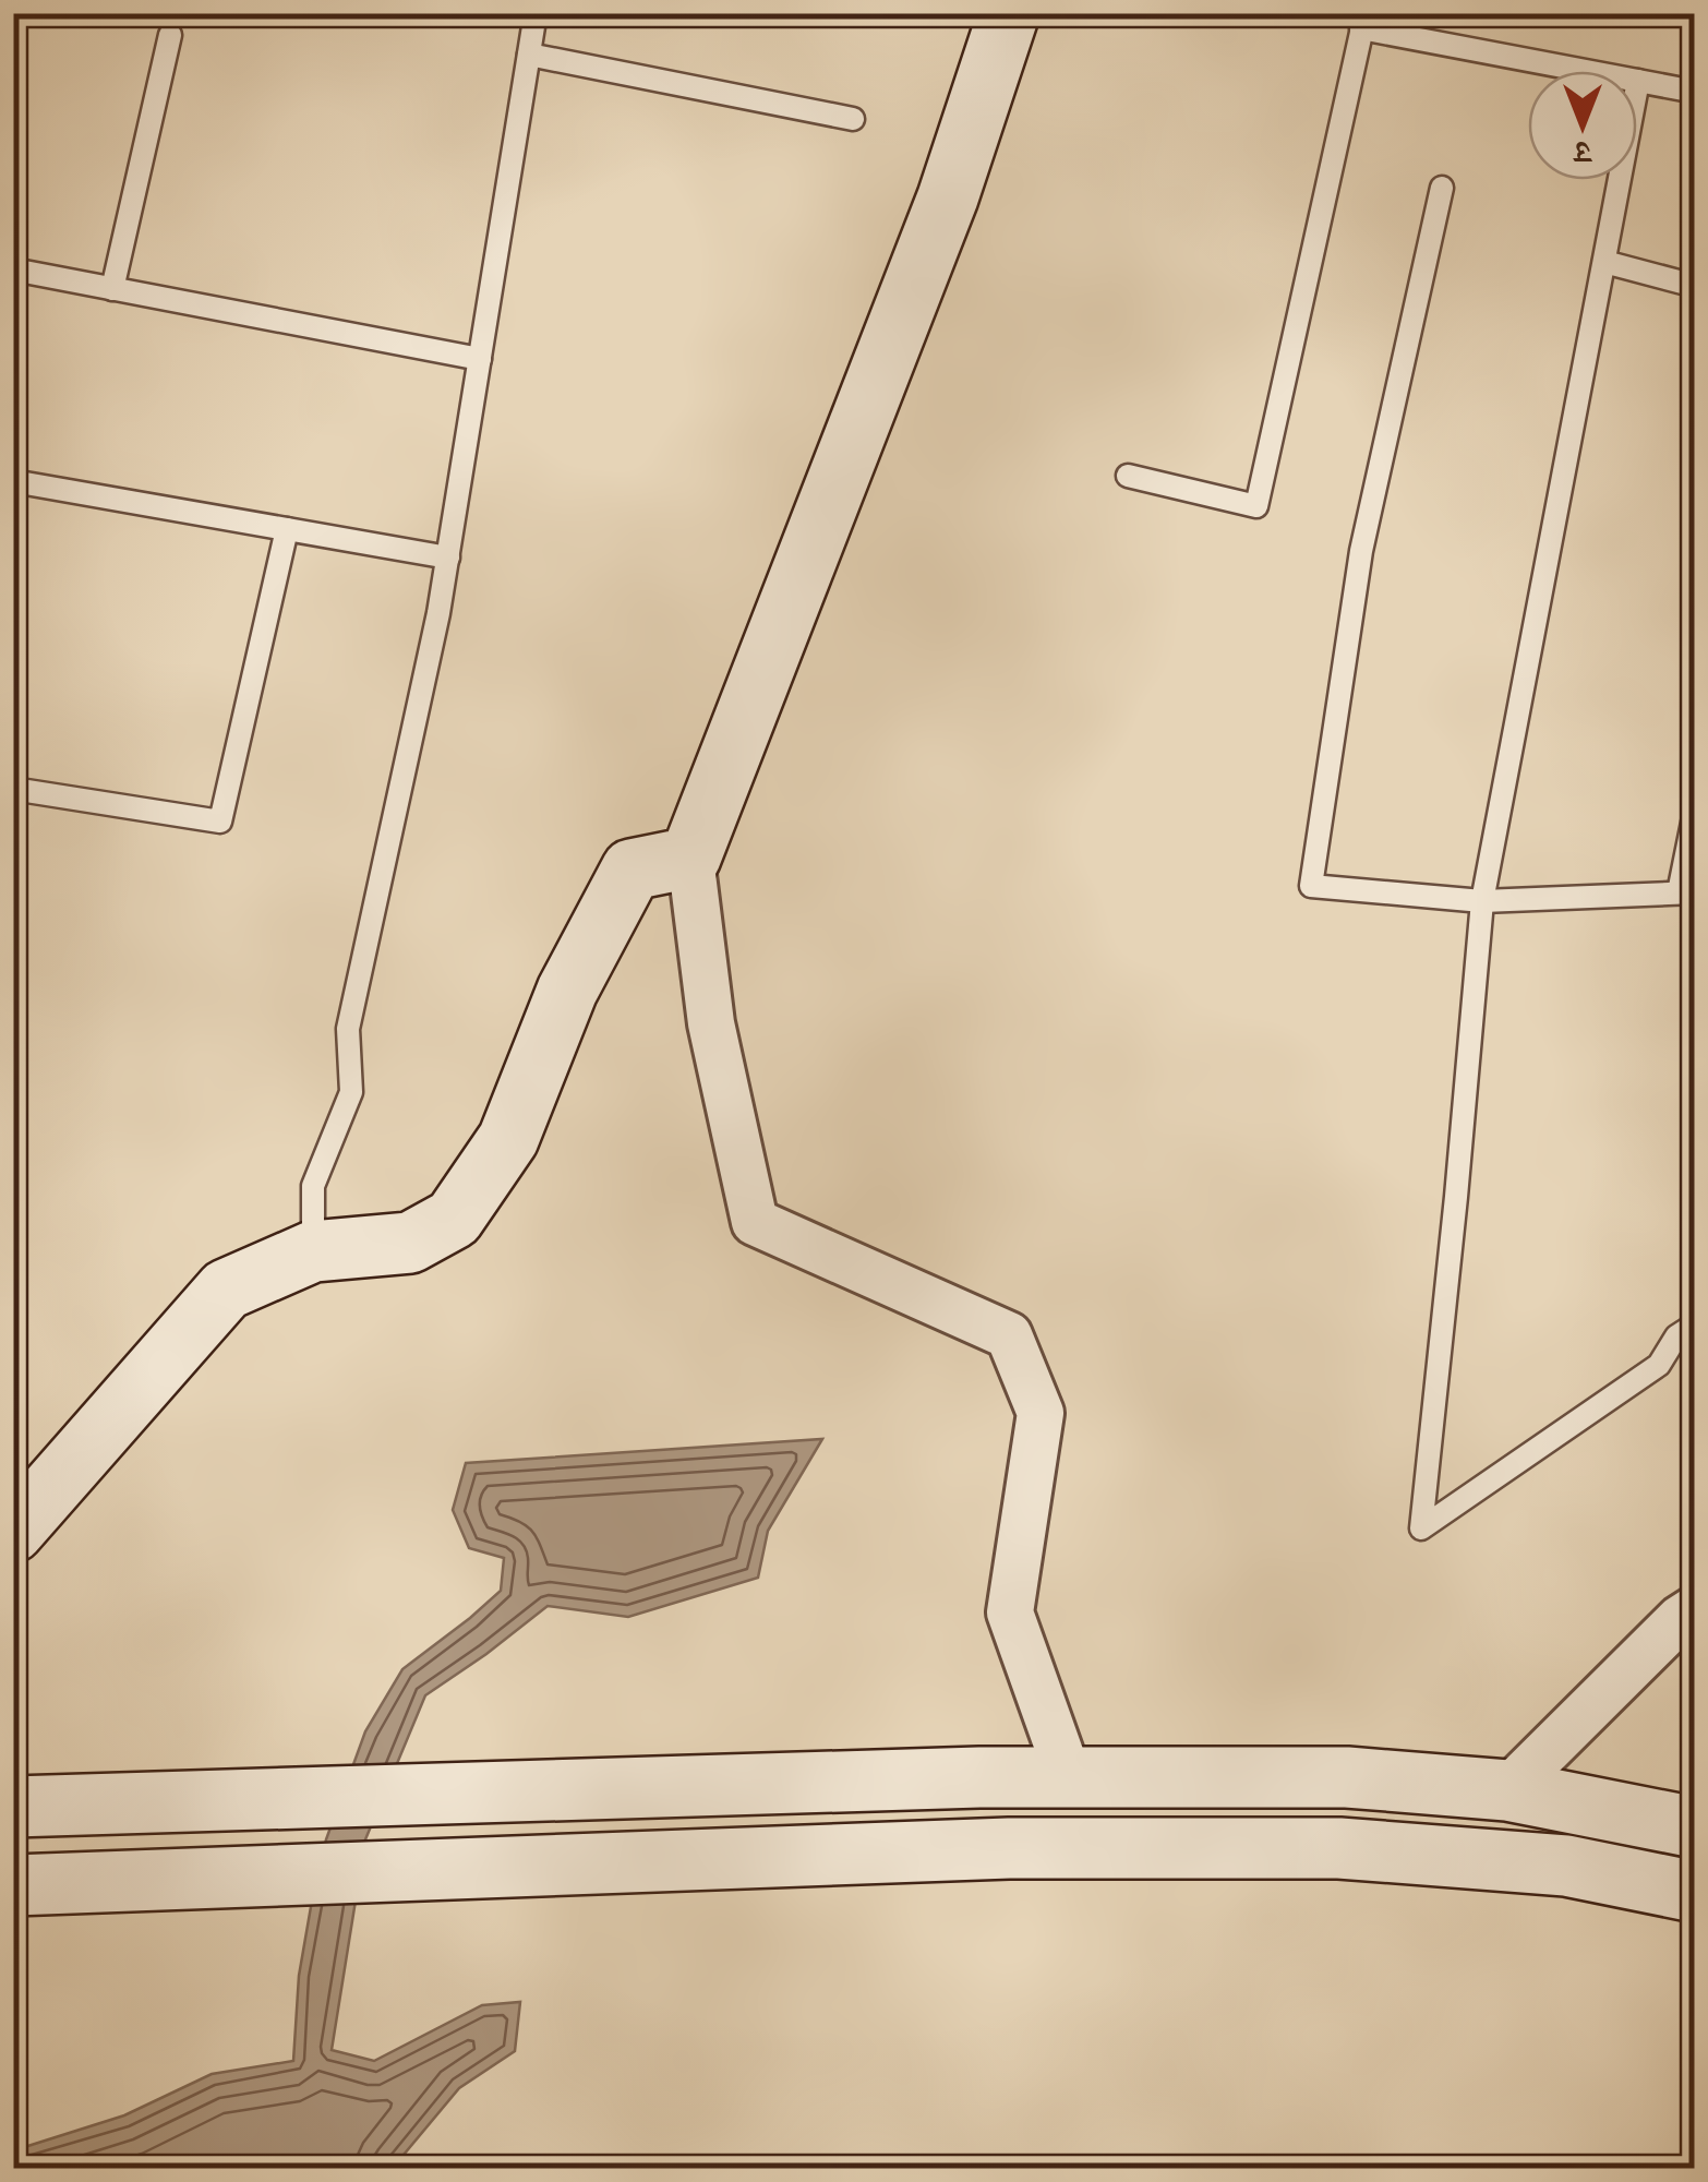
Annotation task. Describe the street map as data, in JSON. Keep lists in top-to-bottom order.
{
  "north": "bottom"
}
